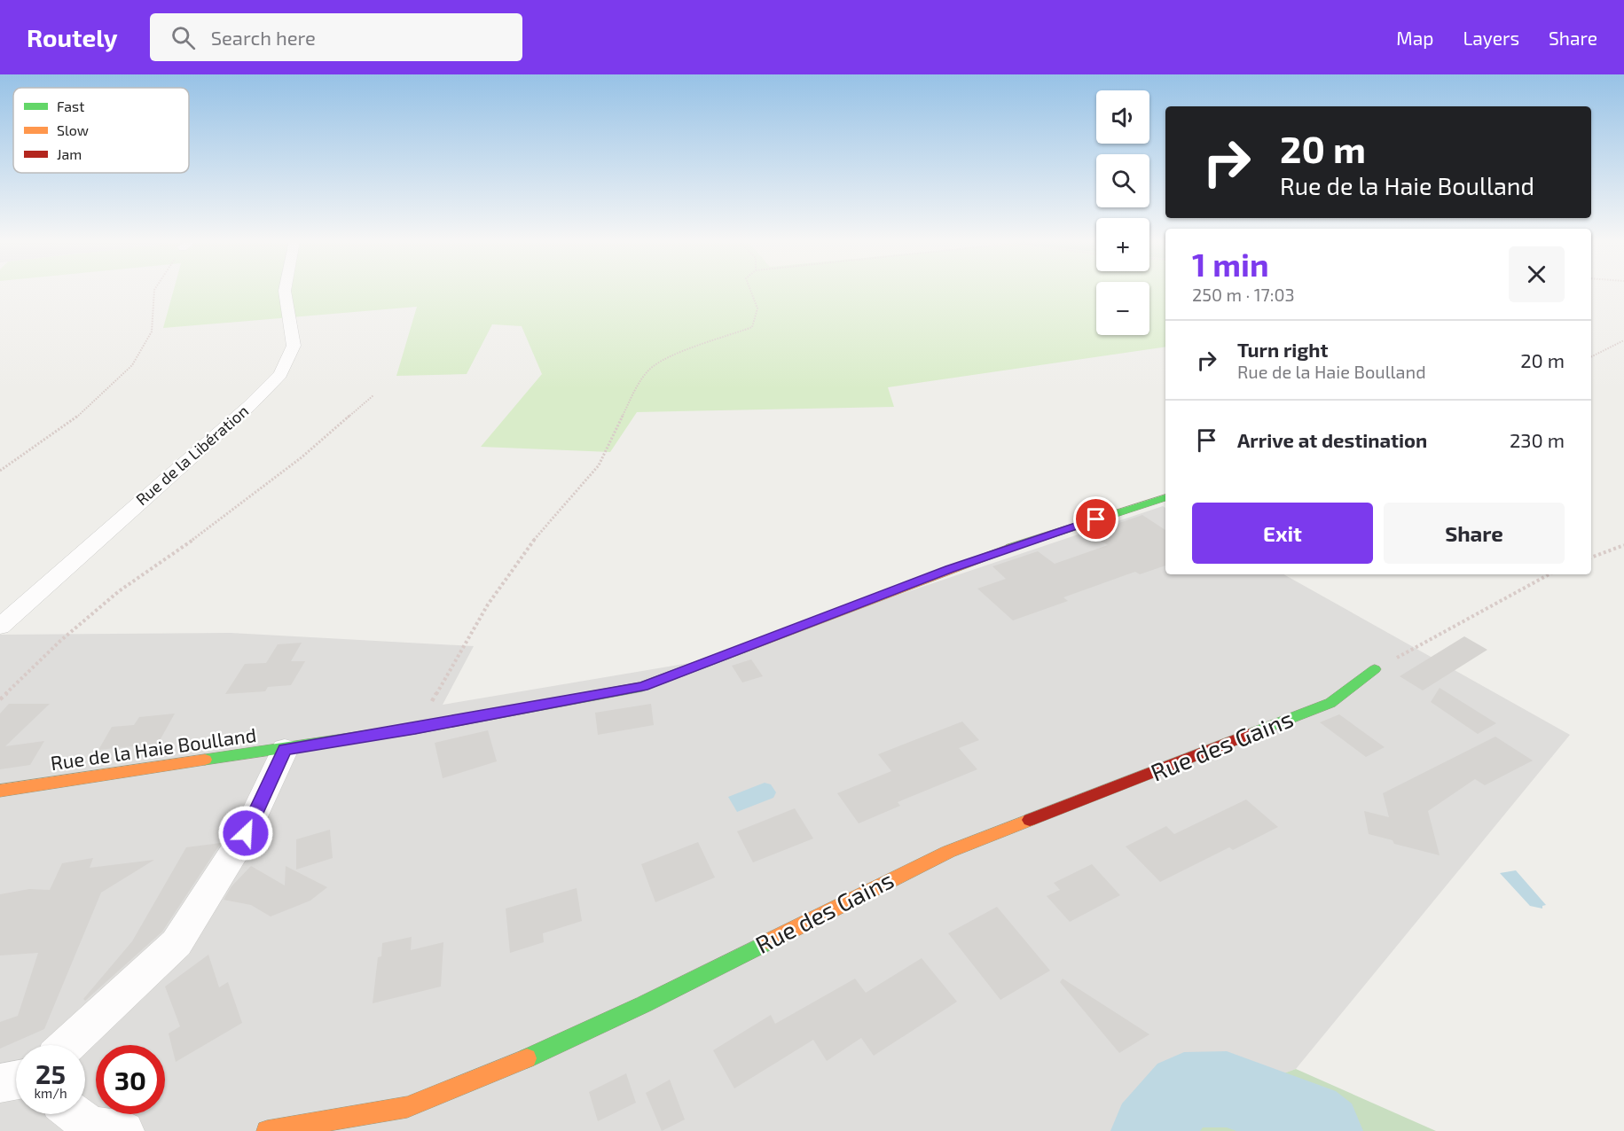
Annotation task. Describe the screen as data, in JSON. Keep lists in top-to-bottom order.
{
  "streets": {
    "street": ["Rue de la Libération", "Rue des Gains", "Rue de la Haie Boulland"]
  },
  "legend": ["Fast", "Slow", "Jam"],
  "page": {
    "header": "Routely",
    "search": "Search here",
    "nav": ["Map", "Layers", "Share"],
    "map_buttons": ["+", "−"],
    "turn": ["20 m", "Rue de la Haie Boulland"],
    "heading": ["1 min", "250 m · 17:03"],
    "list": [
      {
        "name": "Turn right",
        "note": "Rue de la Haie Boulland",
        "value": "20 m"
      },
      {
        "name": "Arrive at destination",
        "value": "230 m"
      }
    ],
    "buttons": ["Exit", "Share"],
    "speed": "25 km/h",
    "limit": "30"
  }
}
